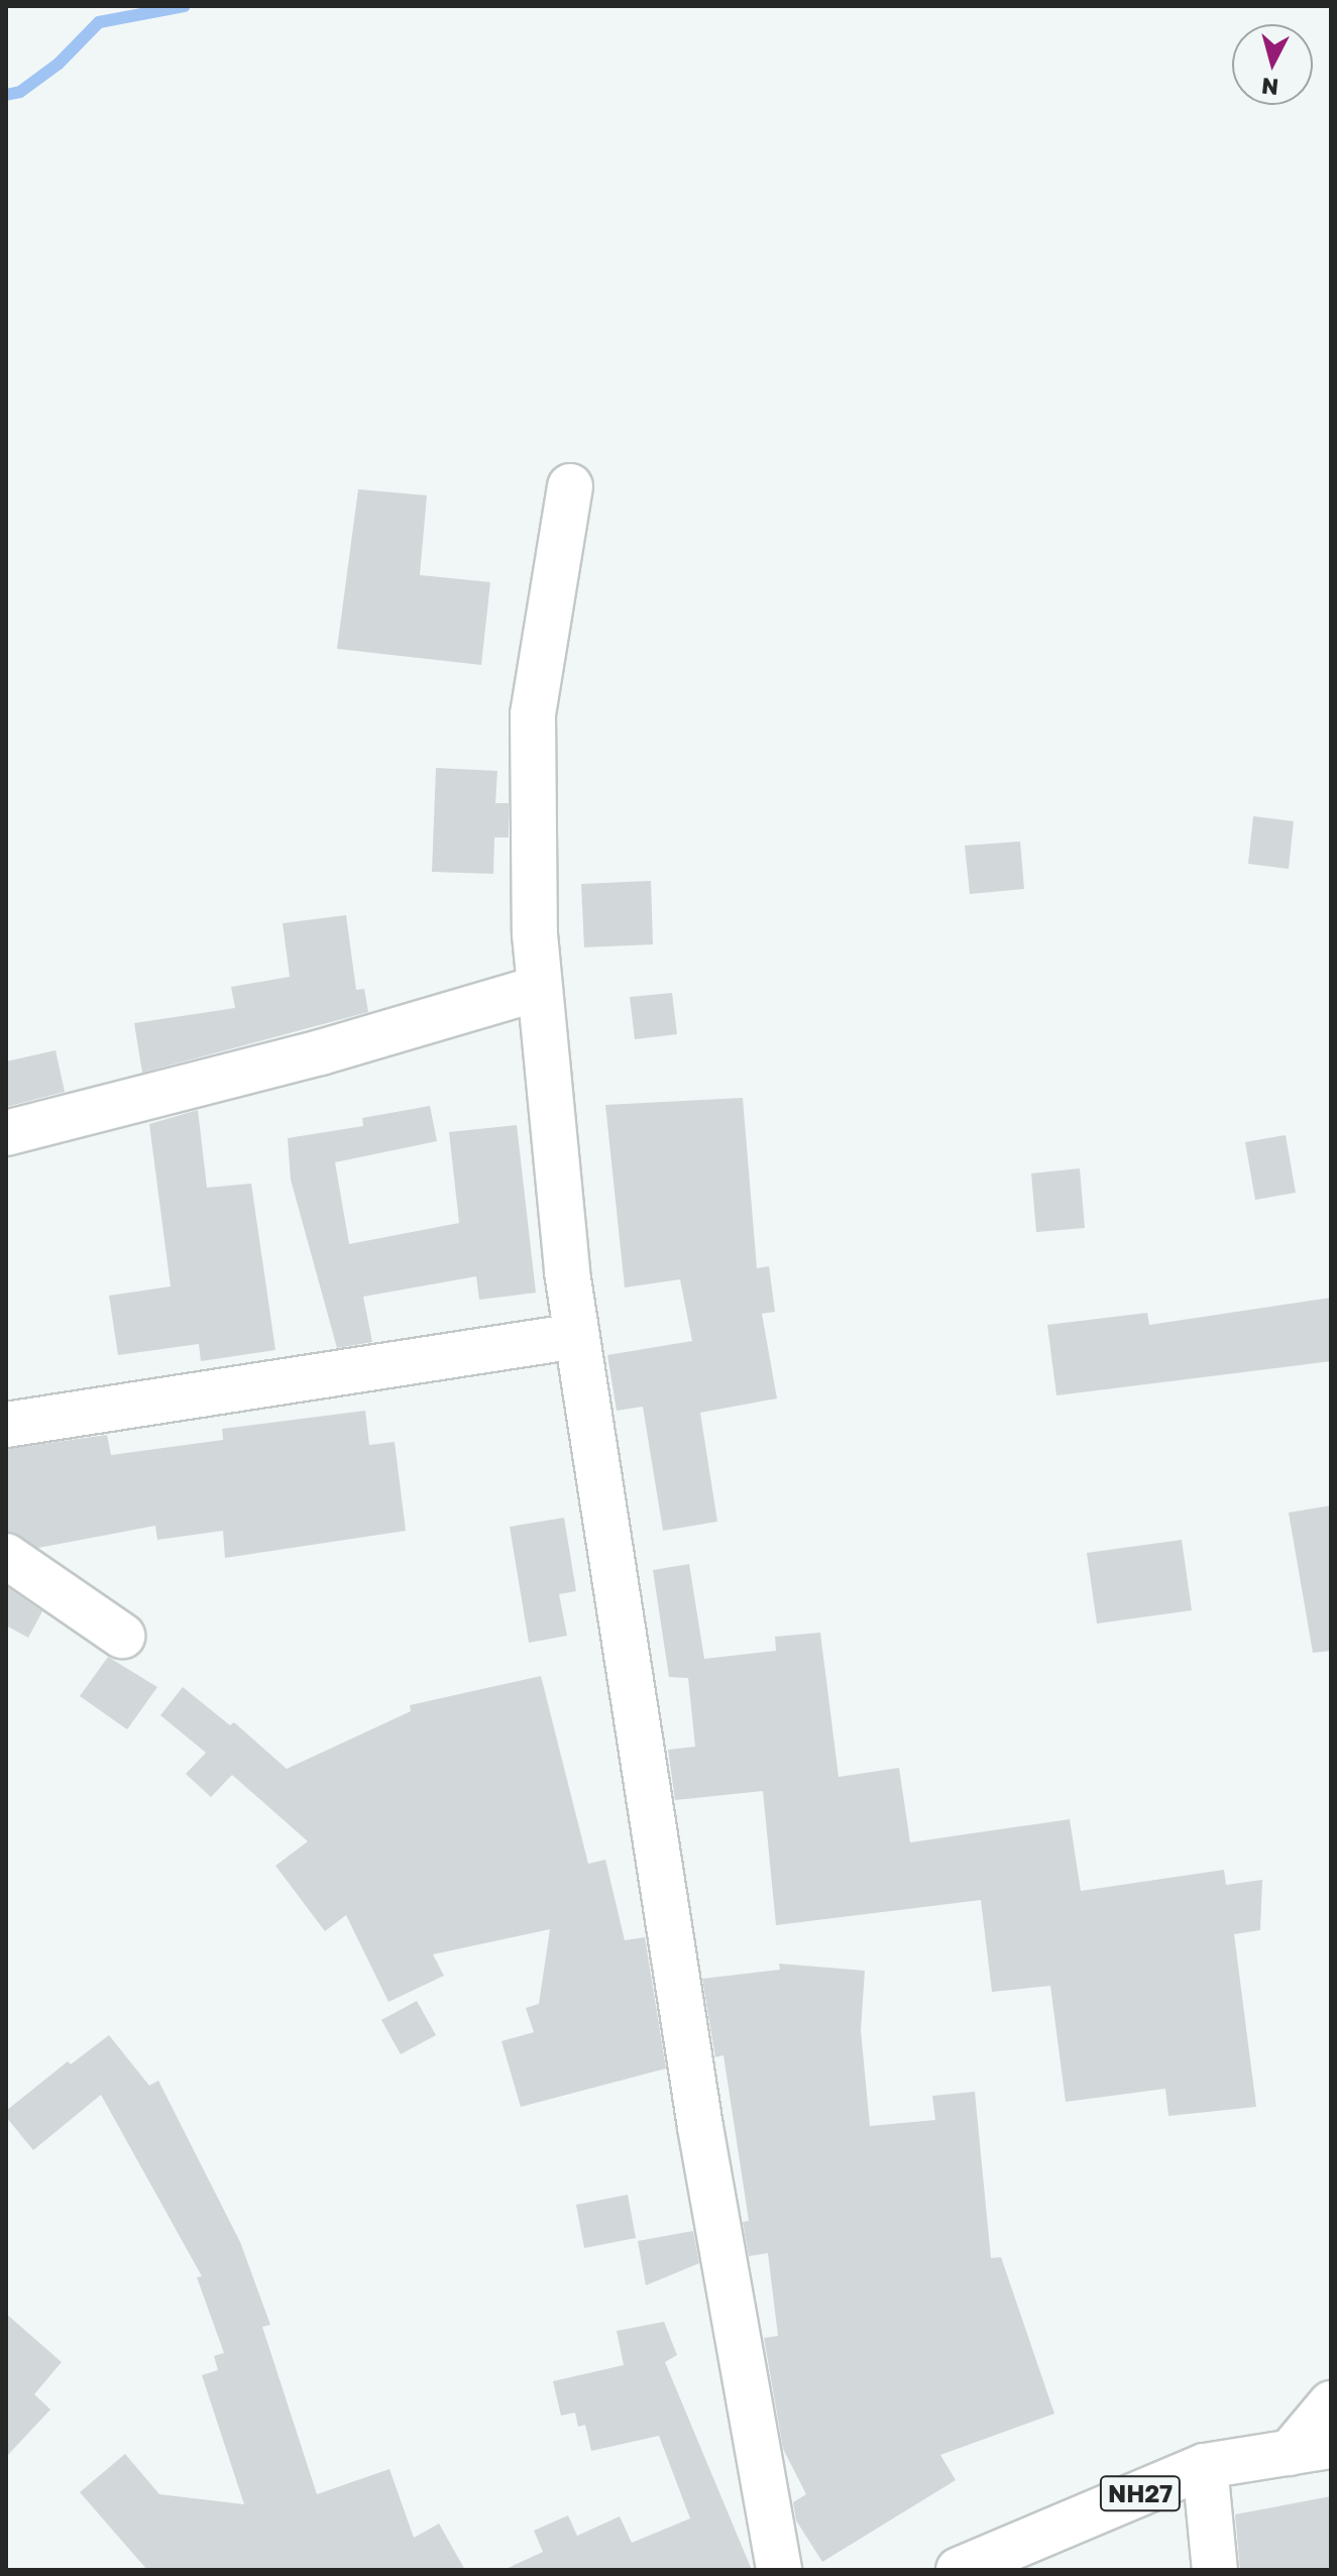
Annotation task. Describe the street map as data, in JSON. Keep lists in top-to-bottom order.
{
  "streets": {
    "main road": ["NH27"]
  },
  "north": "bottom"
}
